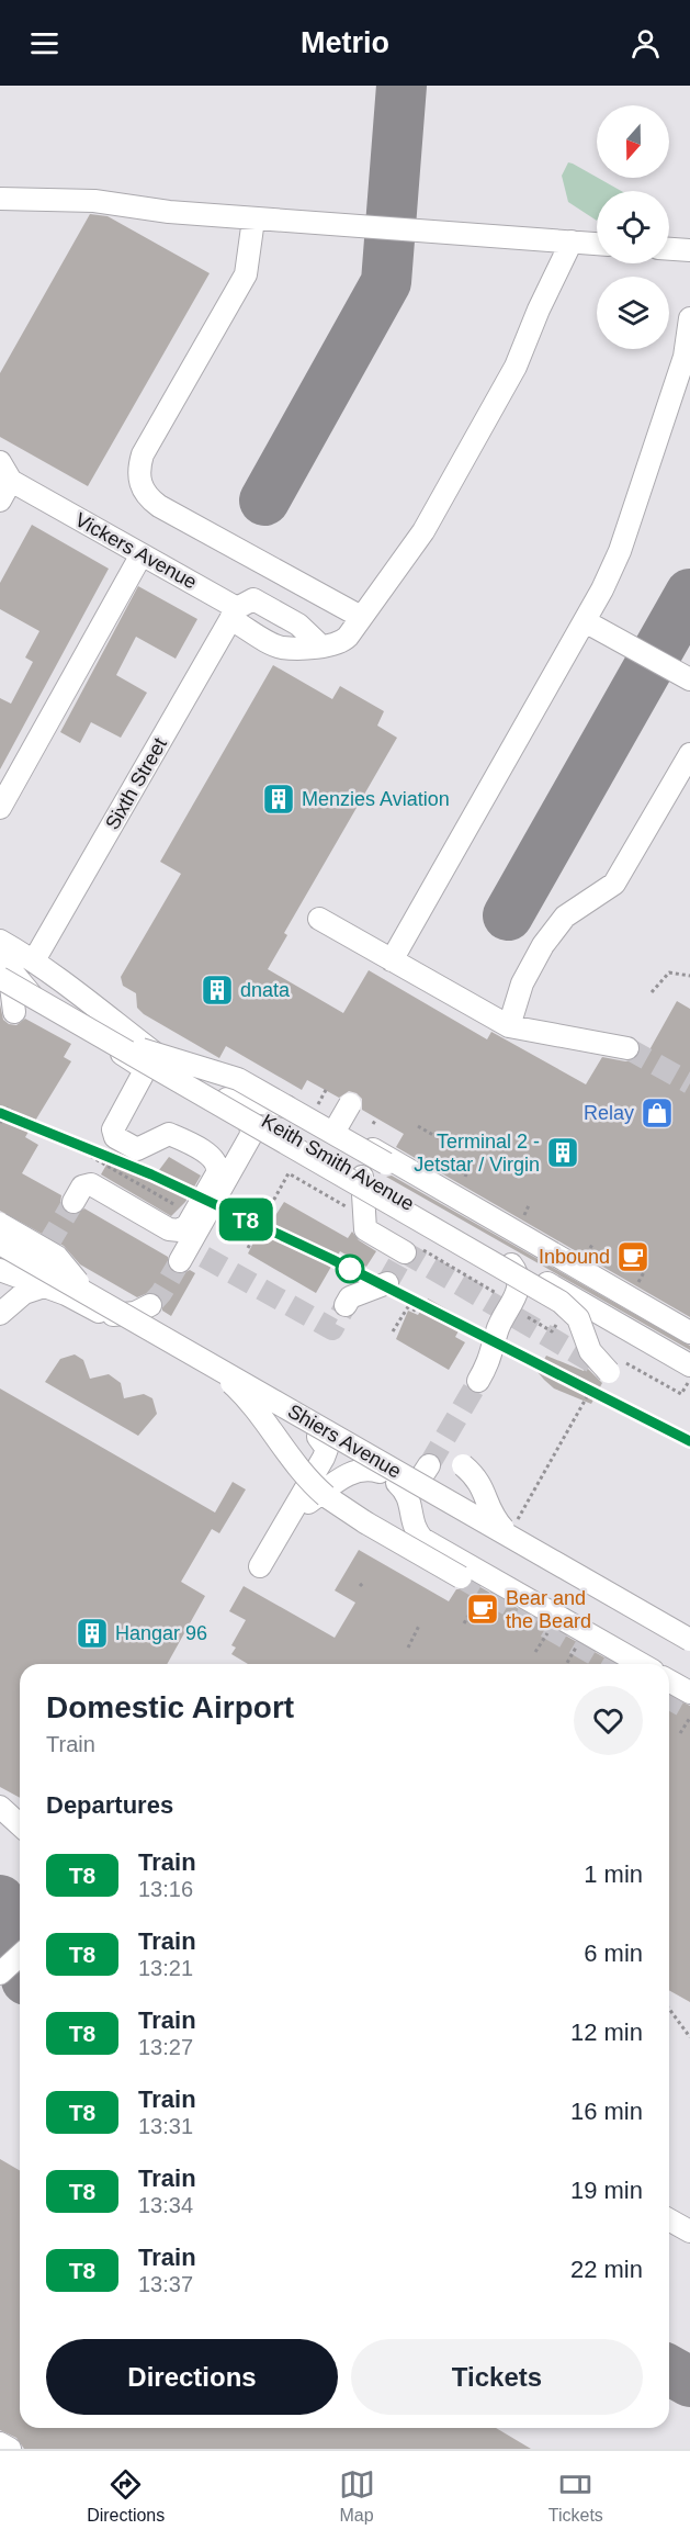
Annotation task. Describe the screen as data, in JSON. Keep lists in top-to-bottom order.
{
  "streets": {
    "street": [
      "Vickers Avenue",
      "Sixth Street",
      "Keith Smith Avenue",
      "Shiers Avenue"
    ]
  },
  "crossings": [
    ["Vickers Avenue", "Sixth Street"],
    ["Sixth Street", "Keith Smith Avenue"]
  ],
  "places": {
    "building": [
      "Menzies Aviation",
      "dnata",
      "Terminal 2 - Jetstar / Virgin",
      "Hangar 96"
    ],
    "shop": ["Relay"],
    "cafe": ["Inbound", "Bear and the Beard"]
  },
  "north": "bottom",
  "page": {
    "header": "Metrio",
    "on_map": "T8",
    "heading": [
      ["Domestic Airport", "Train"],
      "Departures"
    ],
    "list": [
      {
        "mark": "T8",
        "name": "Train",
        "note": "13:16",
        "value": "1 min"
      },
      {
        "mark": "T8",
        "name": "Train",
        "note": "13:21",
        "value": "6 min"
      },
      {
        "mark": "T8",
        "name": "Train",
        "note": "13:27",
        "value": "12 min"
      },
      {
        "mark": "T8",
        "name": "Train",
        "note": "13:31",
        "value": "16 min"
      },
      {
        "mark": "T8",
        "name": "Train",
        "note": "13:34",
        "value": "19 min"
      },
      {
        "mark": "T8",
        "name": "Train",
        "note": "13:37",
        "value": "22 min"
      }
    ],
    "buttons": ["Directions", "Tickets"],
    "tabs": ["Directions", "Map", "Tickets"]
  }
}
